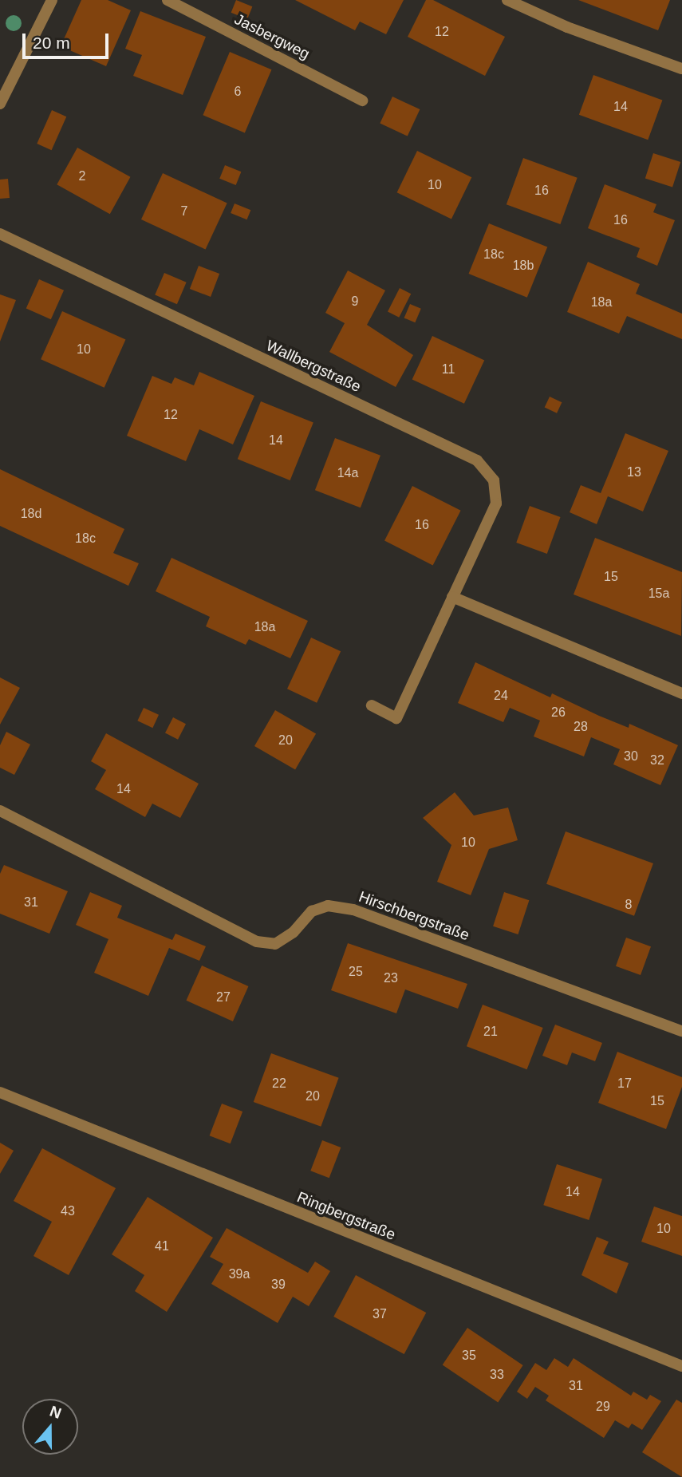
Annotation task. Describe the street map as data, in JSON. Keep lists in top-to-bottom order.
{
  "streets": {
    "street": [
      "Jasbergweg",
      "Wallbergstraße",
      "Hirschbergstraße",
      "Ringbergstraße"
    ]
  },
  "house_numbers": [
    "12",
    "6",
    "14",
    "2",
    "10",
    "16",
    "7",
    "16",
    "18c",
    "18b",
    "9",
    "18a",
    "10",
    "11",
    "12",
    "14",
    "13",
    "14a",
    "18d",
    "16",
    "18c",
    "15",
    "15a",
    "18a",
    "24",
    "26",
    "28",
    "20",
    "30",
    "32",
    "14",
    "10",
    "31",
    "8",
    "25",
    "23",
    "27",
    "21",
    "22",
    "17",
    "20",
    "15",
    "14",
    "43",
    "10",
    "41",
    "39a",
    "39",
    "37",
    "35",
    "33",
    "31",
    "29"
  ],
  "scale_bar": "20 m",
  "north": "top"
}
